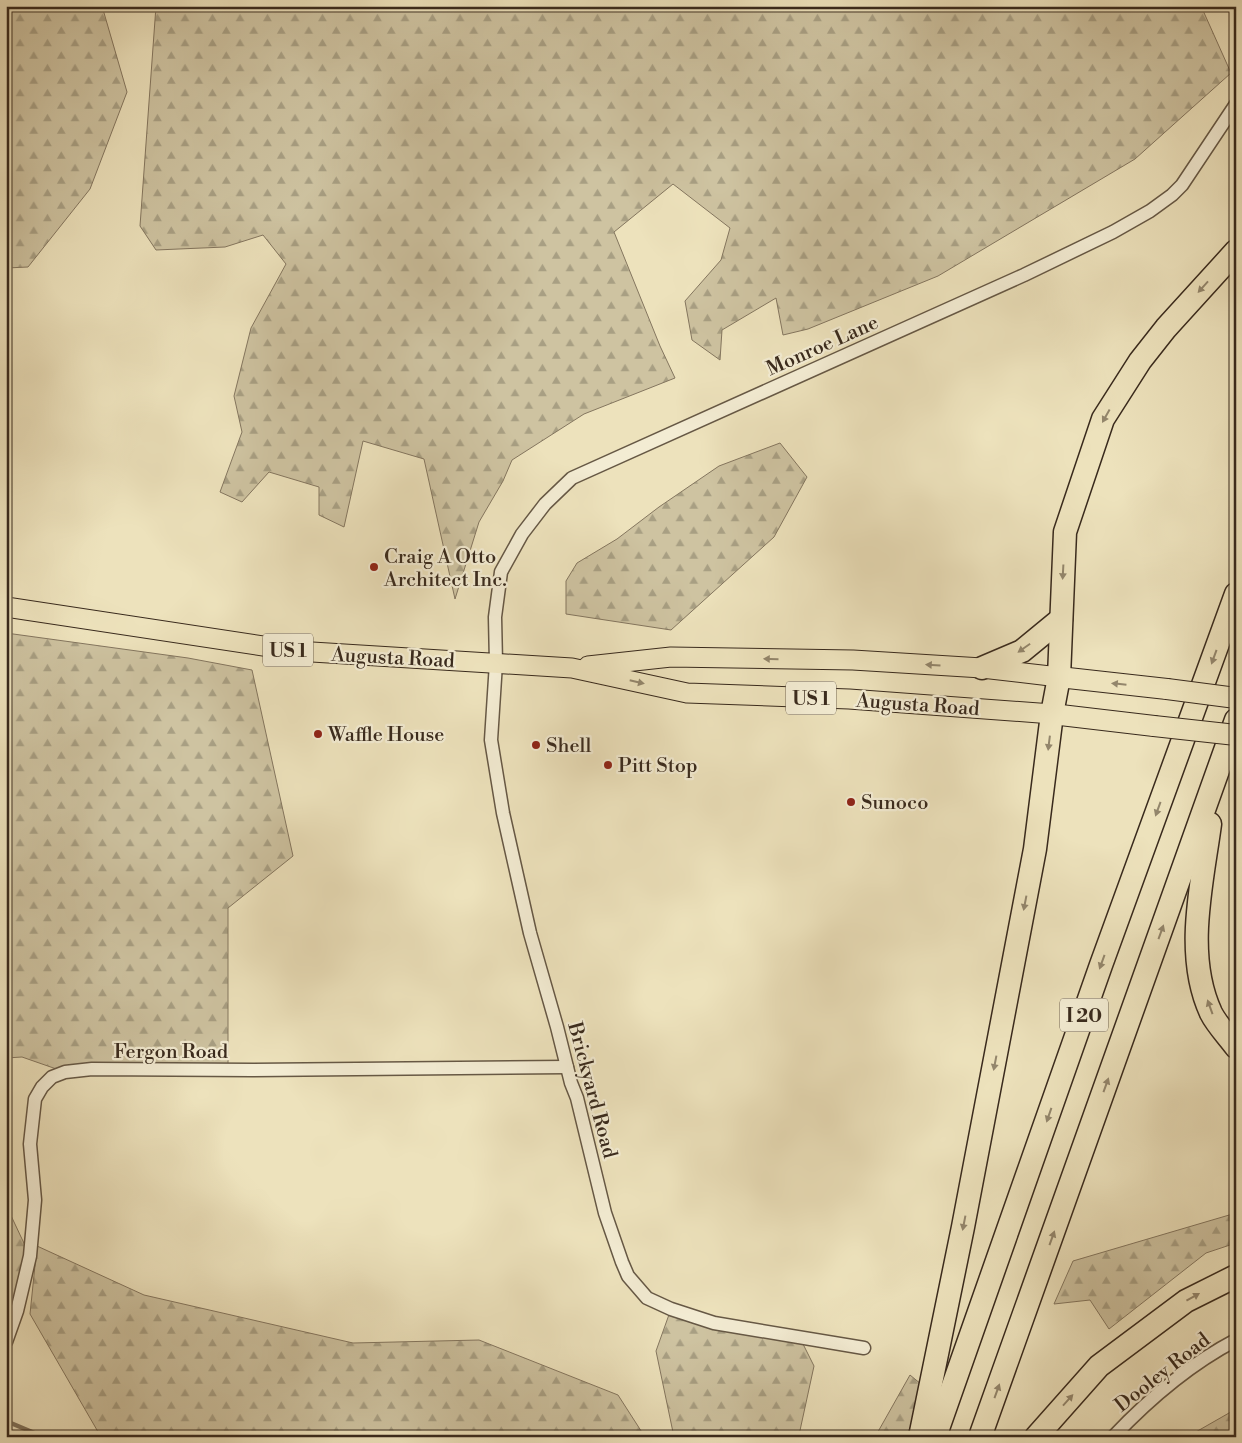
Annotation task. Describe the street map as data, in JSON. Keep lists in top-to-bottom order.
{
  "streets": {
    "highway": ["US 1", "Augusta Road", "I 20"],
    "street": [
      "Monroe Lane",
      "Fergon Road",
      "Brickyard Road",
      "Dooley Road"
    ]
  },
  "crossings": [
    ["Monroe Lane", "Augusta Road"],
    ["Monroe Lane", "Brickyard Road"],
    ["Augusta Road", "Brickyard Road"],
    ["Fergon Road", "Brickyard Road"]
  ],
  "places": [
    "Craig A Otto Architect Inc.",
    "Waffle House",
    "Shell",
    "Pitt Stop",
    "Sunoco"
  ]
}
